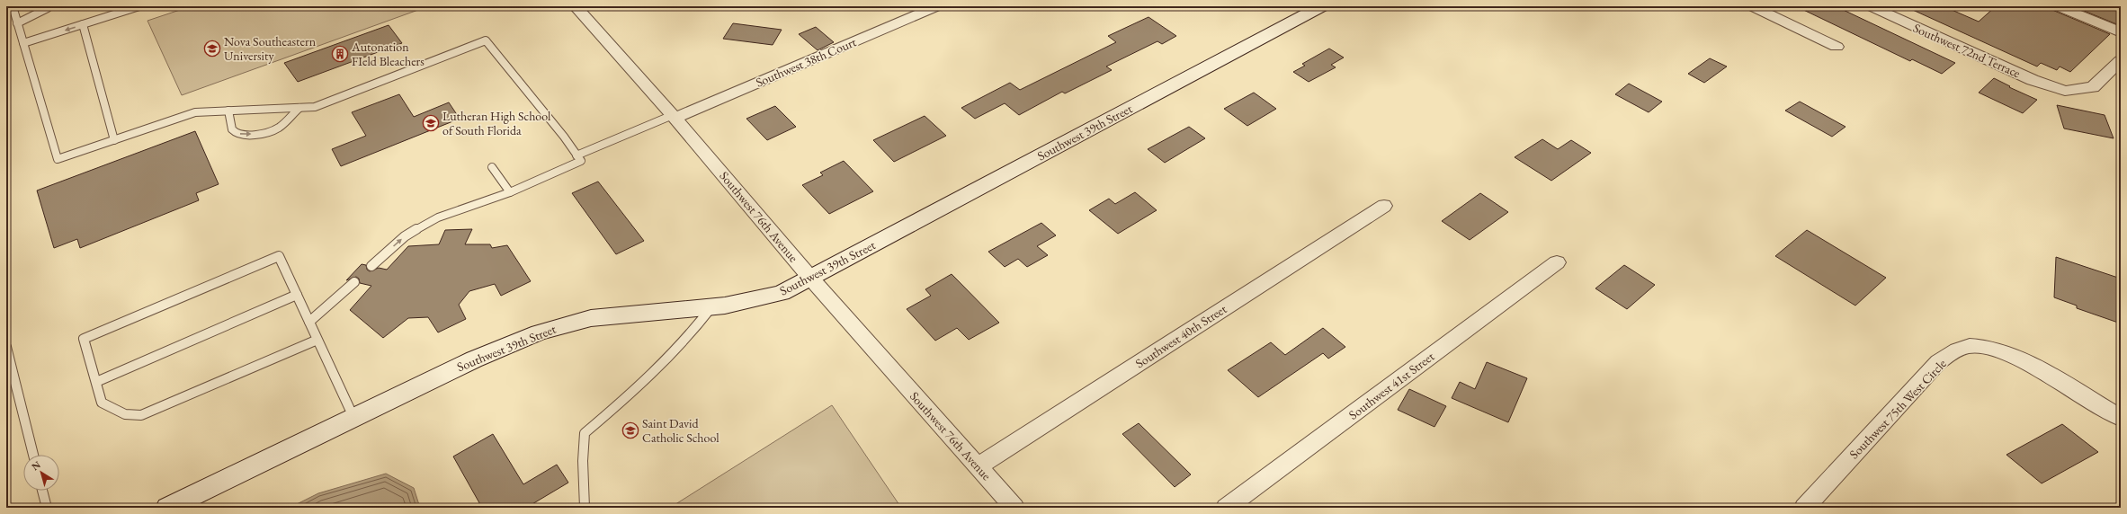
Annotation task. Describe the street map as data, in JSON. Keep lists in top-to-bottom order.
{
  "streets": {
    "street": [
      "Southwest 72nd Terrace",
      "Southwest 38th Court",
      "Southwest 39th Street",
      "Southwest 76th Avenue",
      "Southwest 40th Street",
      "Southwest 41st Street",
      "Southwest 75th West Circle"
    ]
  },
  "crossings": [
    ["Southwest 38th Court", "Southwest 76th Avenue"],
    ["Southwest 39th Street", "Southwest 76th Avenue"],
    ["Southwest 76th Avenue", "Southwest 40th Street"]
  ],
  "places": {
    "school or university": ["Nova Southeastern University", "Lutheran High School of South Florida", "Saint David Catholic School"],
    "building": ["Autonation FIeld Bleachers"]
  },
  "north": "top left"
}
